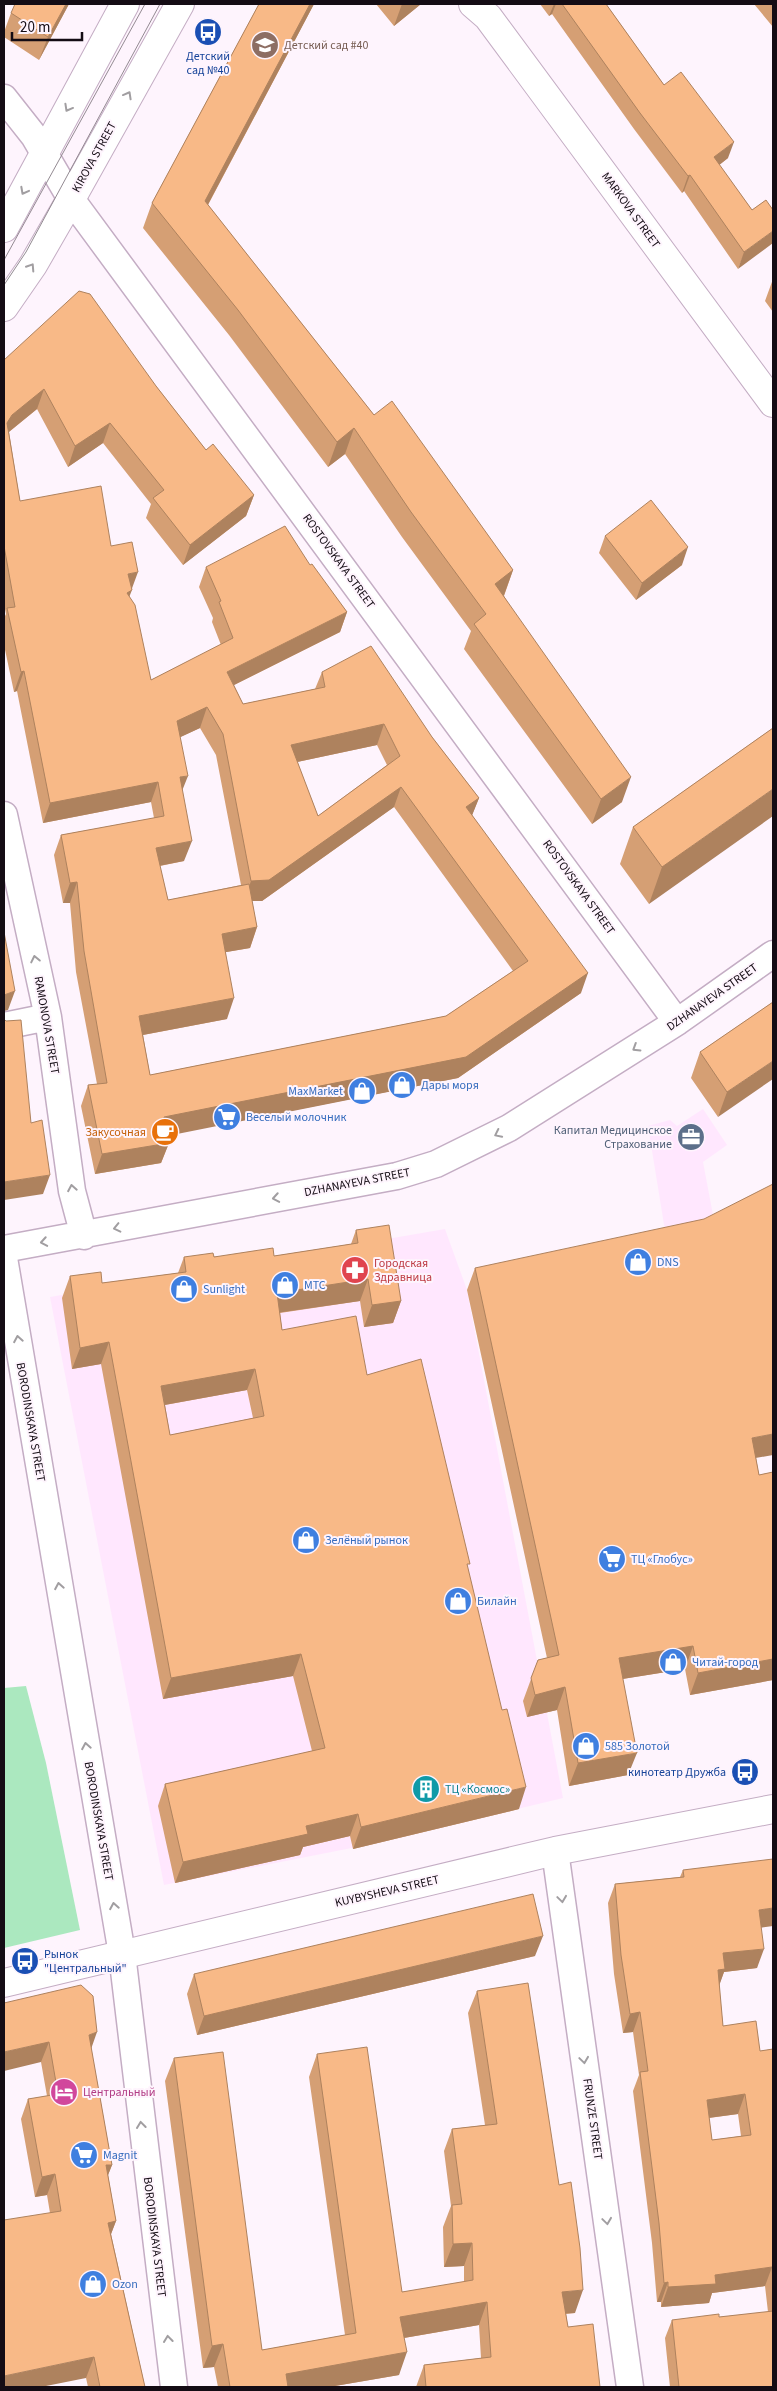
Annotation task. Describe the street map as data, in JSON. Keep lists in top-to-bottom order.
{
  "streets": {
    "main road": ["KIROVA STREET", "MARKOVA STREET", "KUYBYSHEVA STREET"],
    "street": [
      "ROSTOVSKAYA STREET",
      "DZHANAYEVA STREET",
      "RAMONOVA STREET",
      "BORODINSKAYA STREET",
      "FRUNZE STREET"
    ]
  },
  "crossings": [
    ["KIROVA STREET", "ROSTOVSKAYA STREET"],
    ["ROSTOVSKAYA STREET", "DZHANAYEVA STREET"],
    ["DZHANAYEVA STREET", "RAMONOVA STREET"],
    ["BORODINSKAYA STREET", "KUYBYSHEVA STREET"],
    ["KUYBYSHEVA STREET", "FRUNZE STREET"]
  ],
  "one_way": [
    "DZHANAYEVA STREET",
    "RAMONOVA STREET",
    "BORODINSKAYA STREET",
    "FRUNZE STREET"
  ],
  "places": {
    "bus stop": ["Детский сад №40", "кинотеатр Дружба", "Рынок \"Центральный\""],
    "school or university": ["Детский сад #40"],
    "shop": [
      "Дары моря",
      "MaxMarket",
      "DNS",
      "МТС",
      "Sunlight",
      "Зелёный рынок",
      "Билайн",
      "Читай-город",
      "585 Золотой",
      "Ozon"
    ],
    "supermarket": ["Веселый молочник", "ТЦ «Глобус»", "Magnit"],
    "cafe": ["Закусочная"],
    "office": ["Капитал Медицинское Страхование"],
    "pharmacy": ["Городская Здравница"],
    "building": ["ТЦ «Космос»"],
    "hotel": ["Центральный"]
  },
  "scale_bar": "20 m"
}
